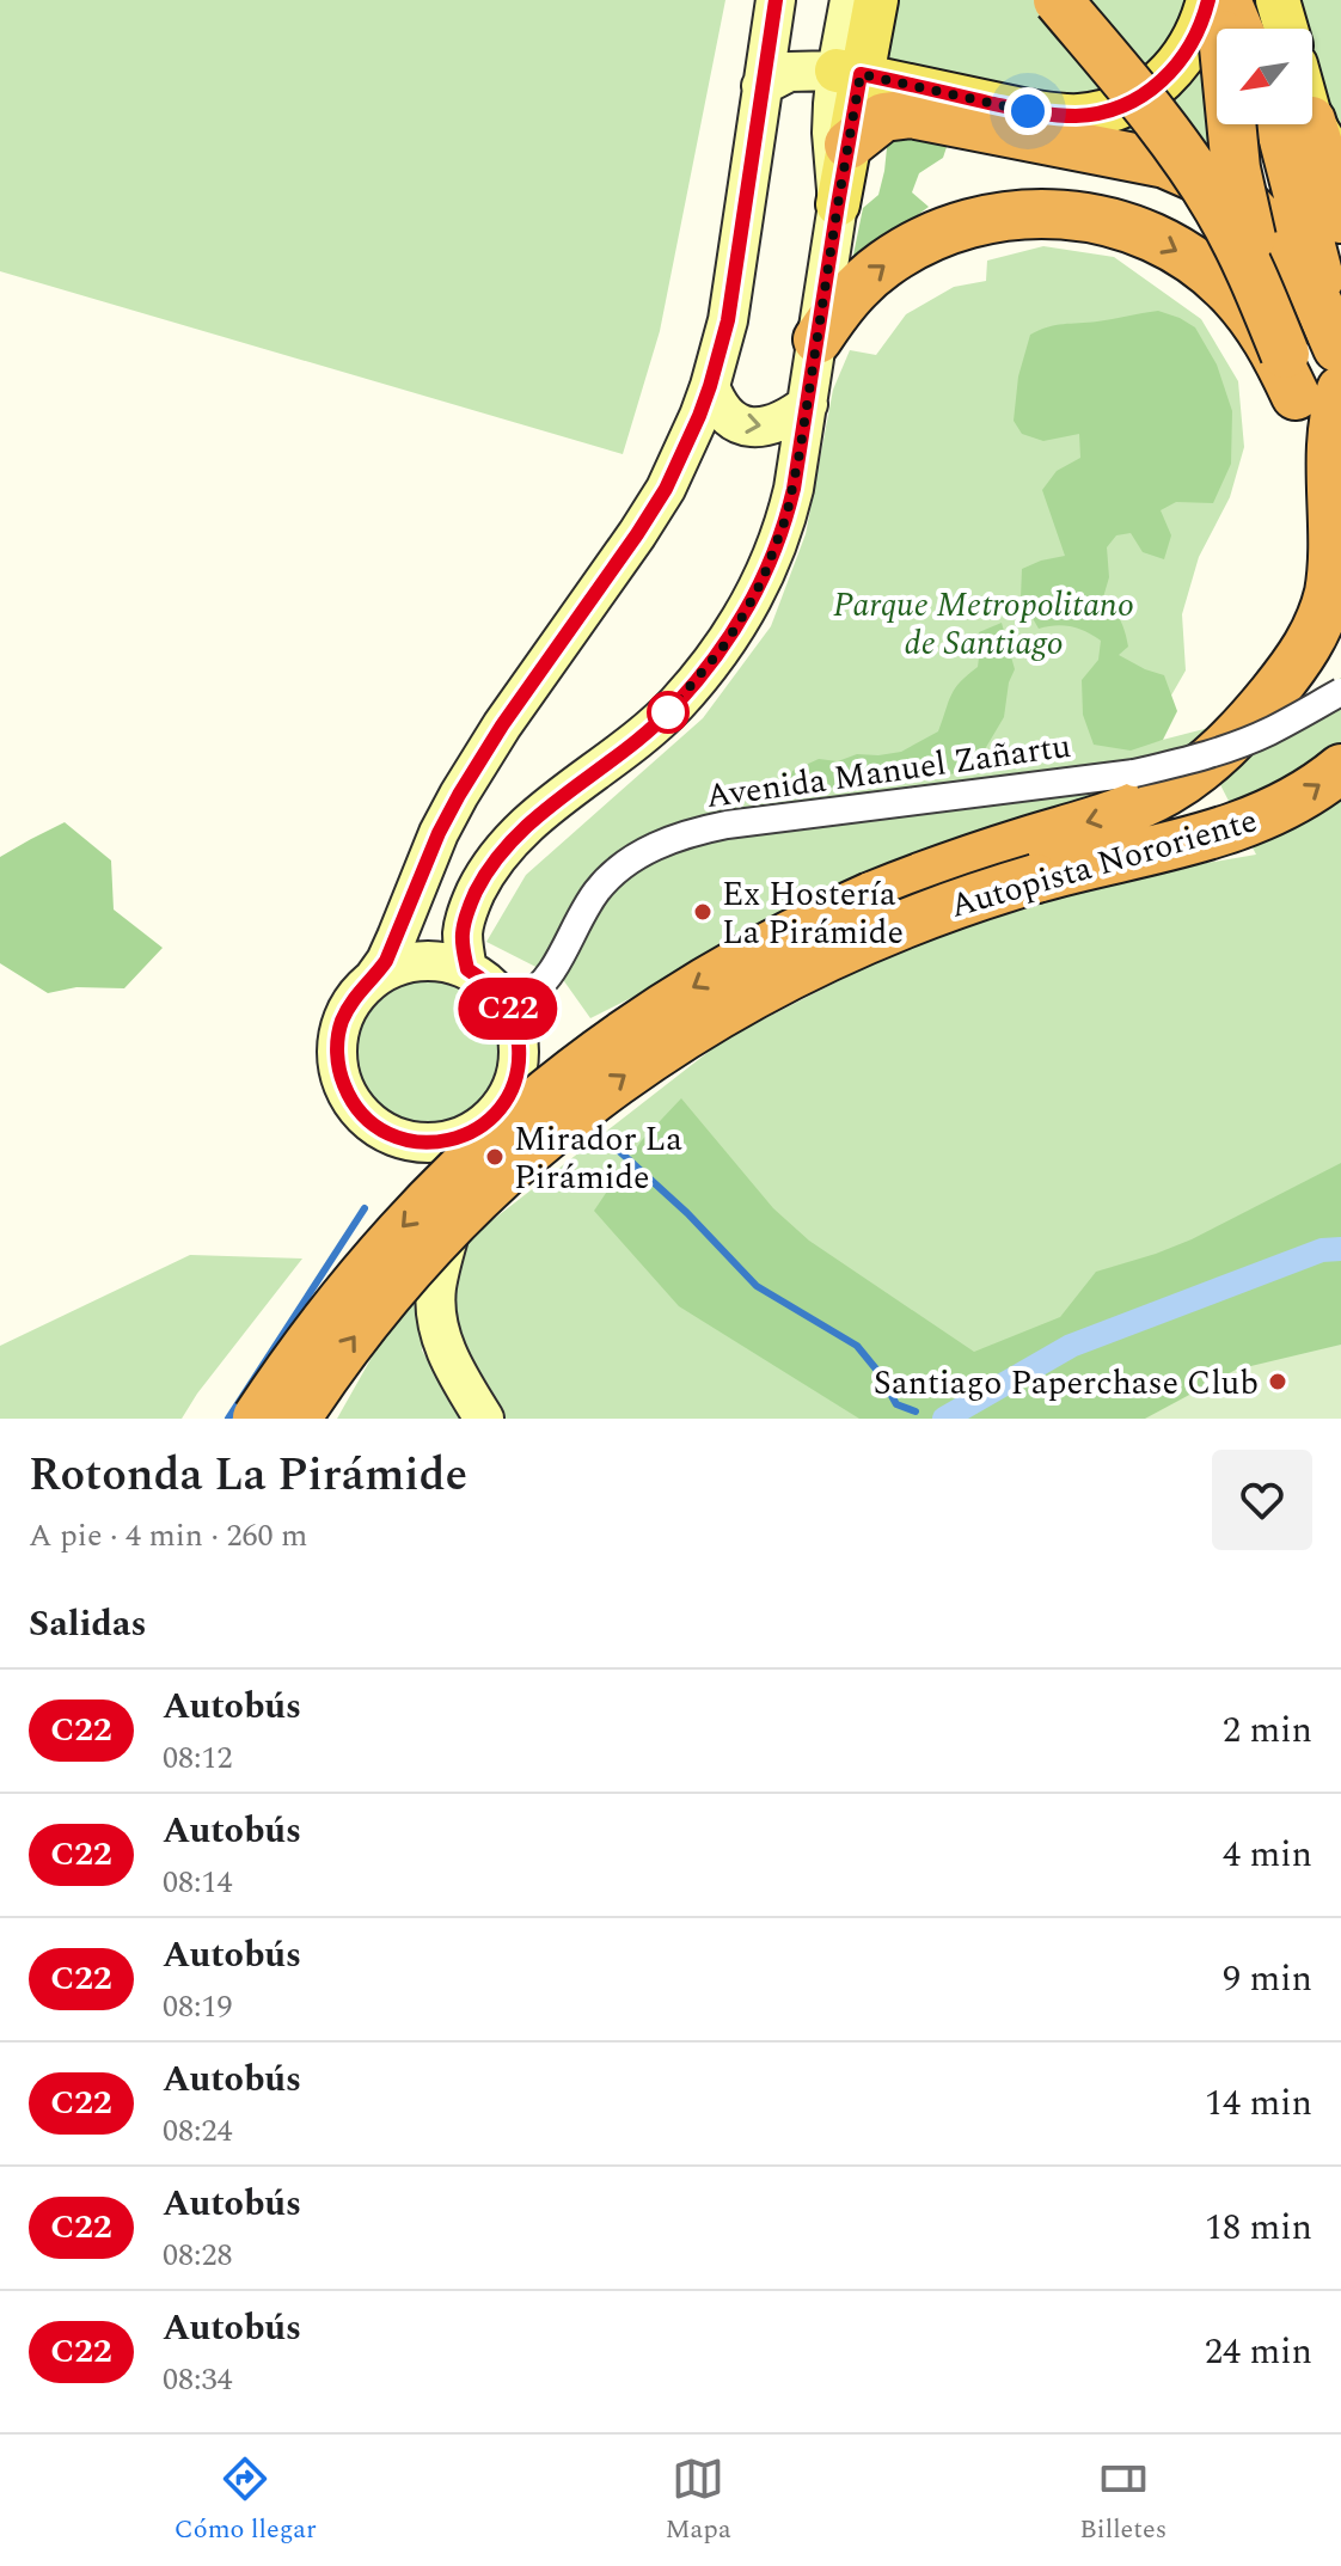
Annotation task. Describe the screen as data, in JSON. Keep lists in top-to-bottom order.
{
  "streets": {
    "highway": ["Autopista Nororiente"],
    "street": ["Avenida Manuel Zañartu"]
  },
  "parks": ["Parque Metropolitano de Santiago"],
  "places": ["Ex Hostería La Pirámide", "Mirador La Pirámide", "Santiago Paperchase Club"],
  "lines": ["bus line C22"],
  "north": "bottom left",
  "page": {
    "on_map": "C22",
    "heading": [
      ["Rotonda La Pirámide", "A pie · 4 min · 260 m"],
      "Salidas"
    ],
    "list": [
      {
        "mark": "C22",
        "name": "Autobús",
        "note": "08:12",
        "value": "2 min"
      },
      {
        "mark": "C22",
        "name": "Autobús",
        "note": "08:14",
        "value": "4 min"
      },
      {
        "mark": "C22",
        "name": "Autobús",
        "note": "08:19",
        "value": "9 min"
      },
      {
        "mark": "C22",
        "name": "Autobús",
        "note": "08:24",
        "value": "14 min"
      },
      {
        "mark": "C22",
        "name": "Autobús",
        "note": "08:28",
        "value": "18 min"
      },
      {
        "mark": "C22",
        "name": "Autobús",
        "note": "08:34",
        "value": "24 min"
      }
    ],
    "tabs": ["Cómo llegar", "Mapa", "Billetes"]
  }
}
